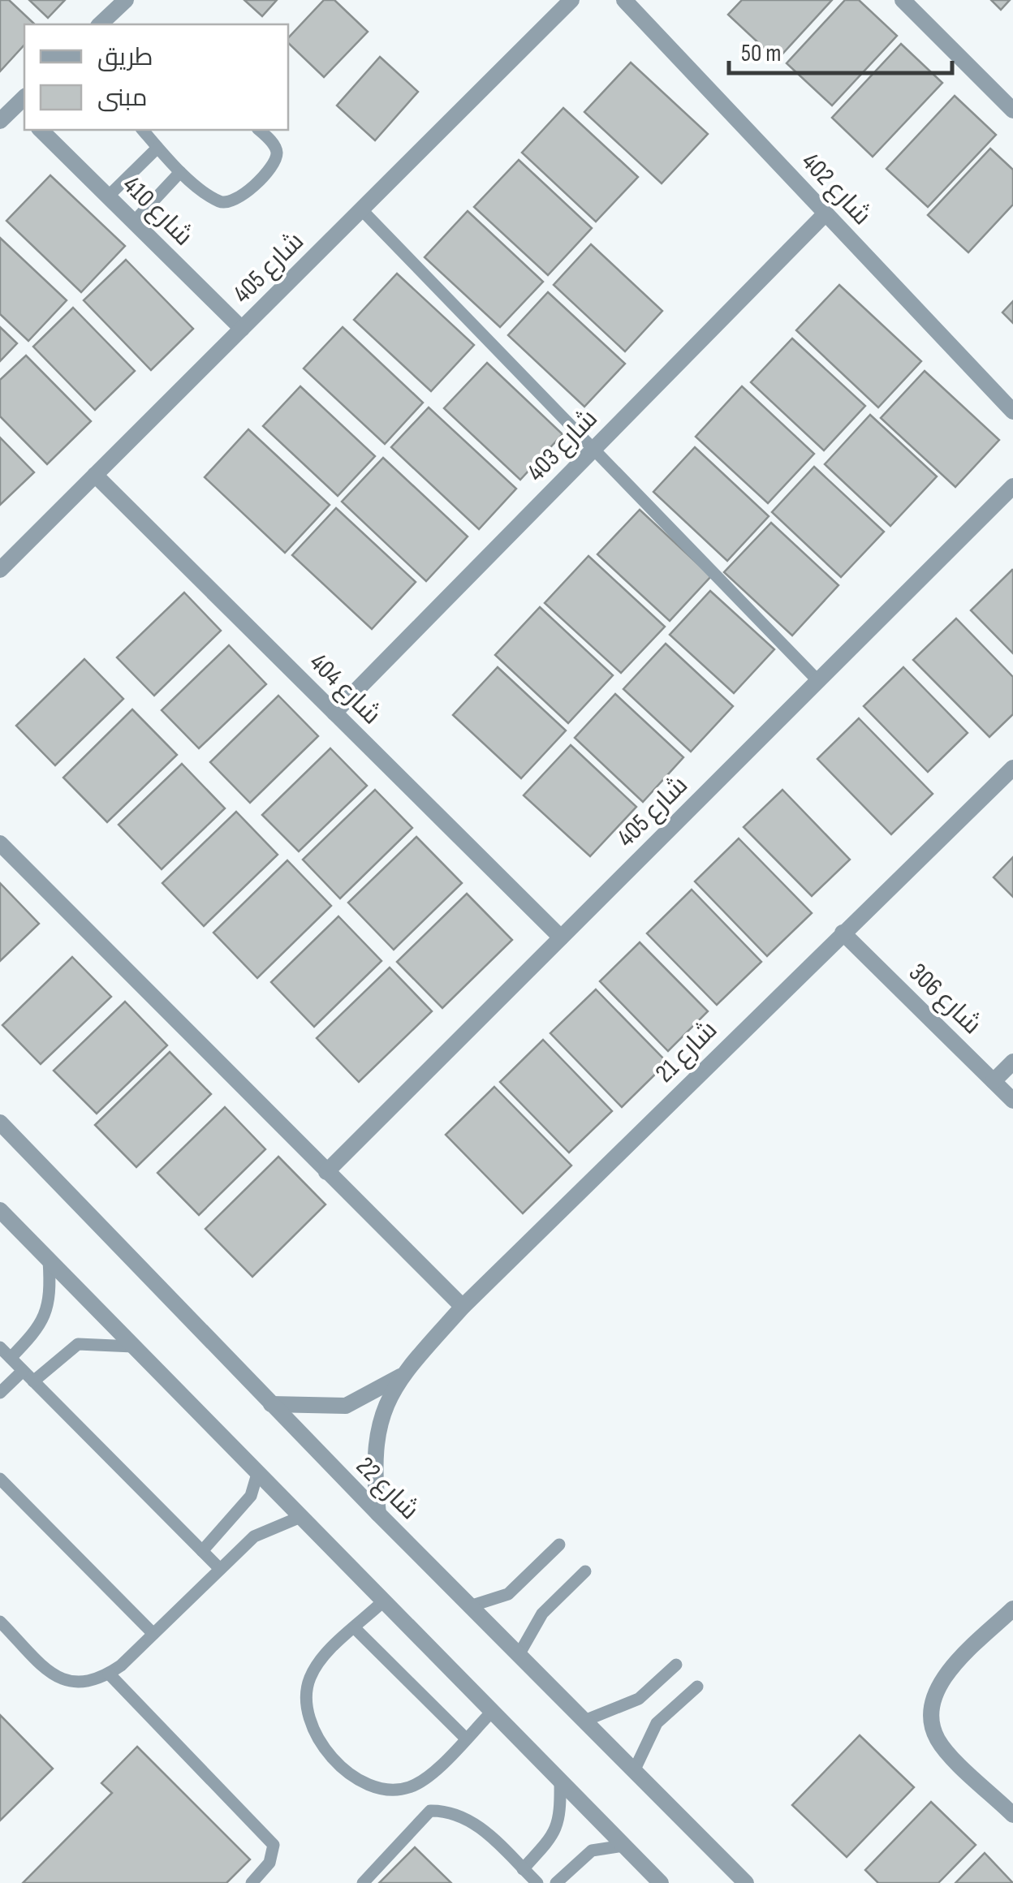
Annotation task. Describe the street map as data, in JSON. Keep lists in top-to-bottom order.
{
  "streets": {
    "street": [
      "شارع 402",
      "شارع 410",
      "شارع 405",
      "شارع 403",
      "شارع 404",
      "شارع 306",
      "شارع 21",
      "شارع 22"
    ]
  },
  "crossings": [
    ["شارع 402", "شارع 403"],
    ["شارع 410", "شارع 405"],
    ["شارع 405", "شارع 404"],
    ["شارع 403", "شارع 404"],
    ["شارع 306", "شارع 21"],
    ["شارع 21", "شارع 22"]
  ],
  "legend": ["طريق", "مبنى"],
  "scale_bar": "50 m"
}
